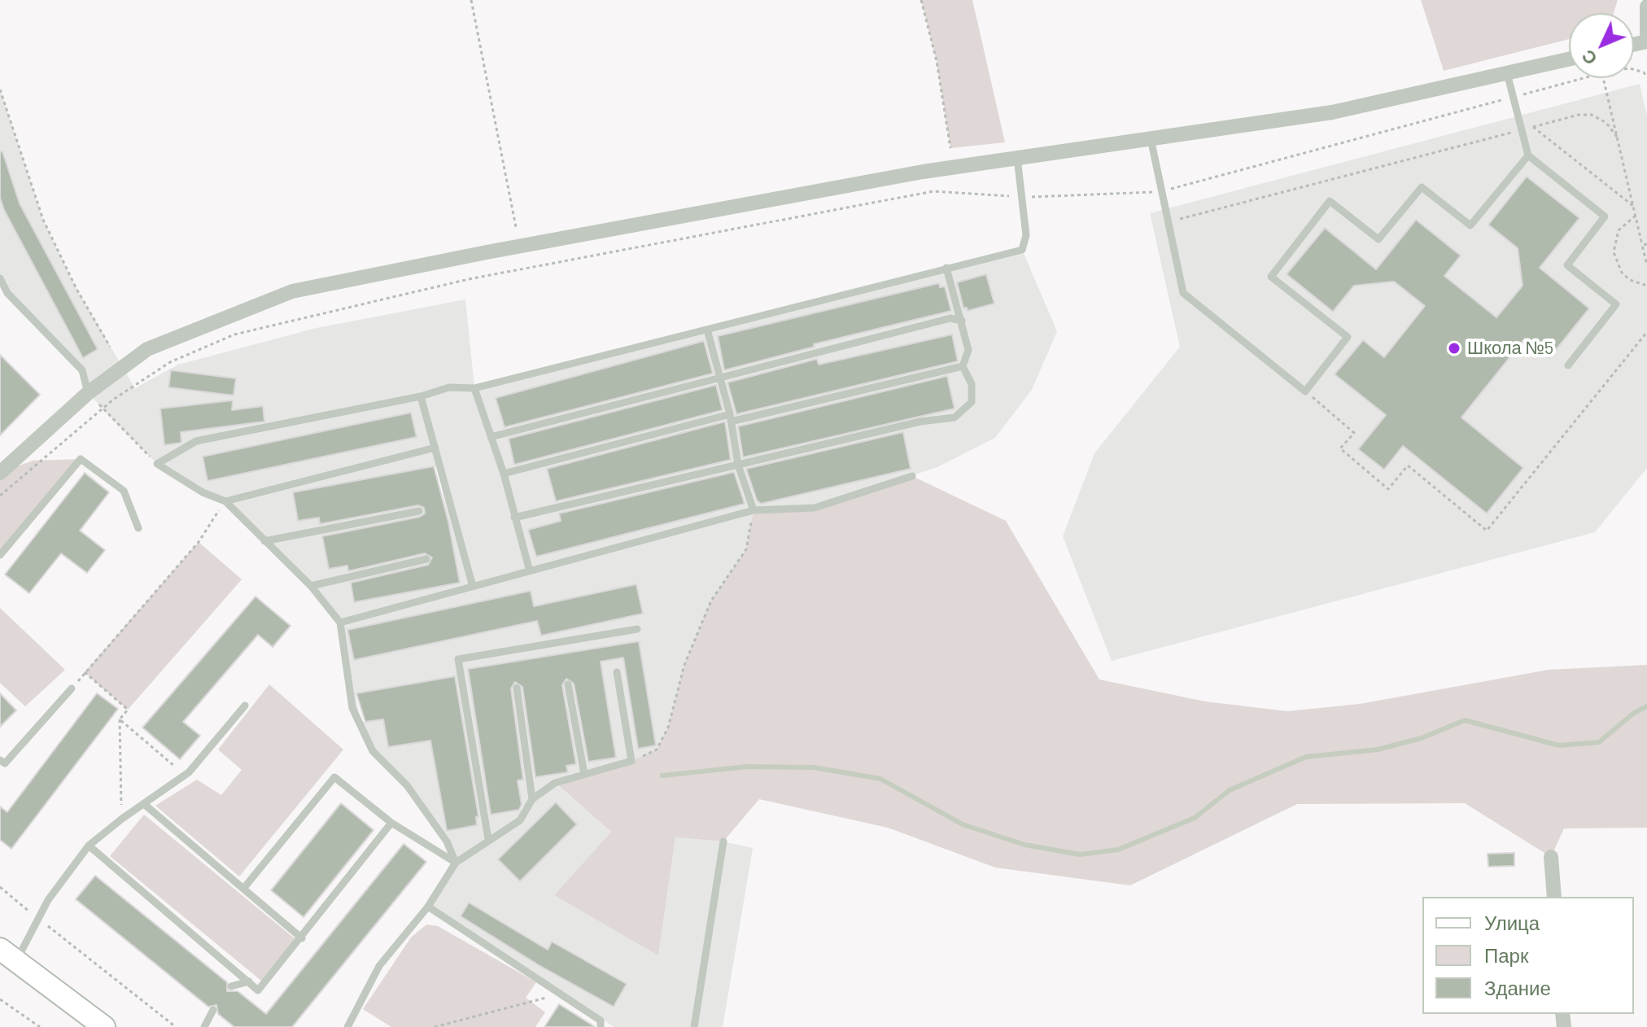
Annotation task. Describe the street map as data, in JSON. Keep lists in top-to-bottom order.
{
  "places": ["Школа №5"],
  "legend": ["Улица", "Парк", "Здание"],
  "north": "bottom left"
}
